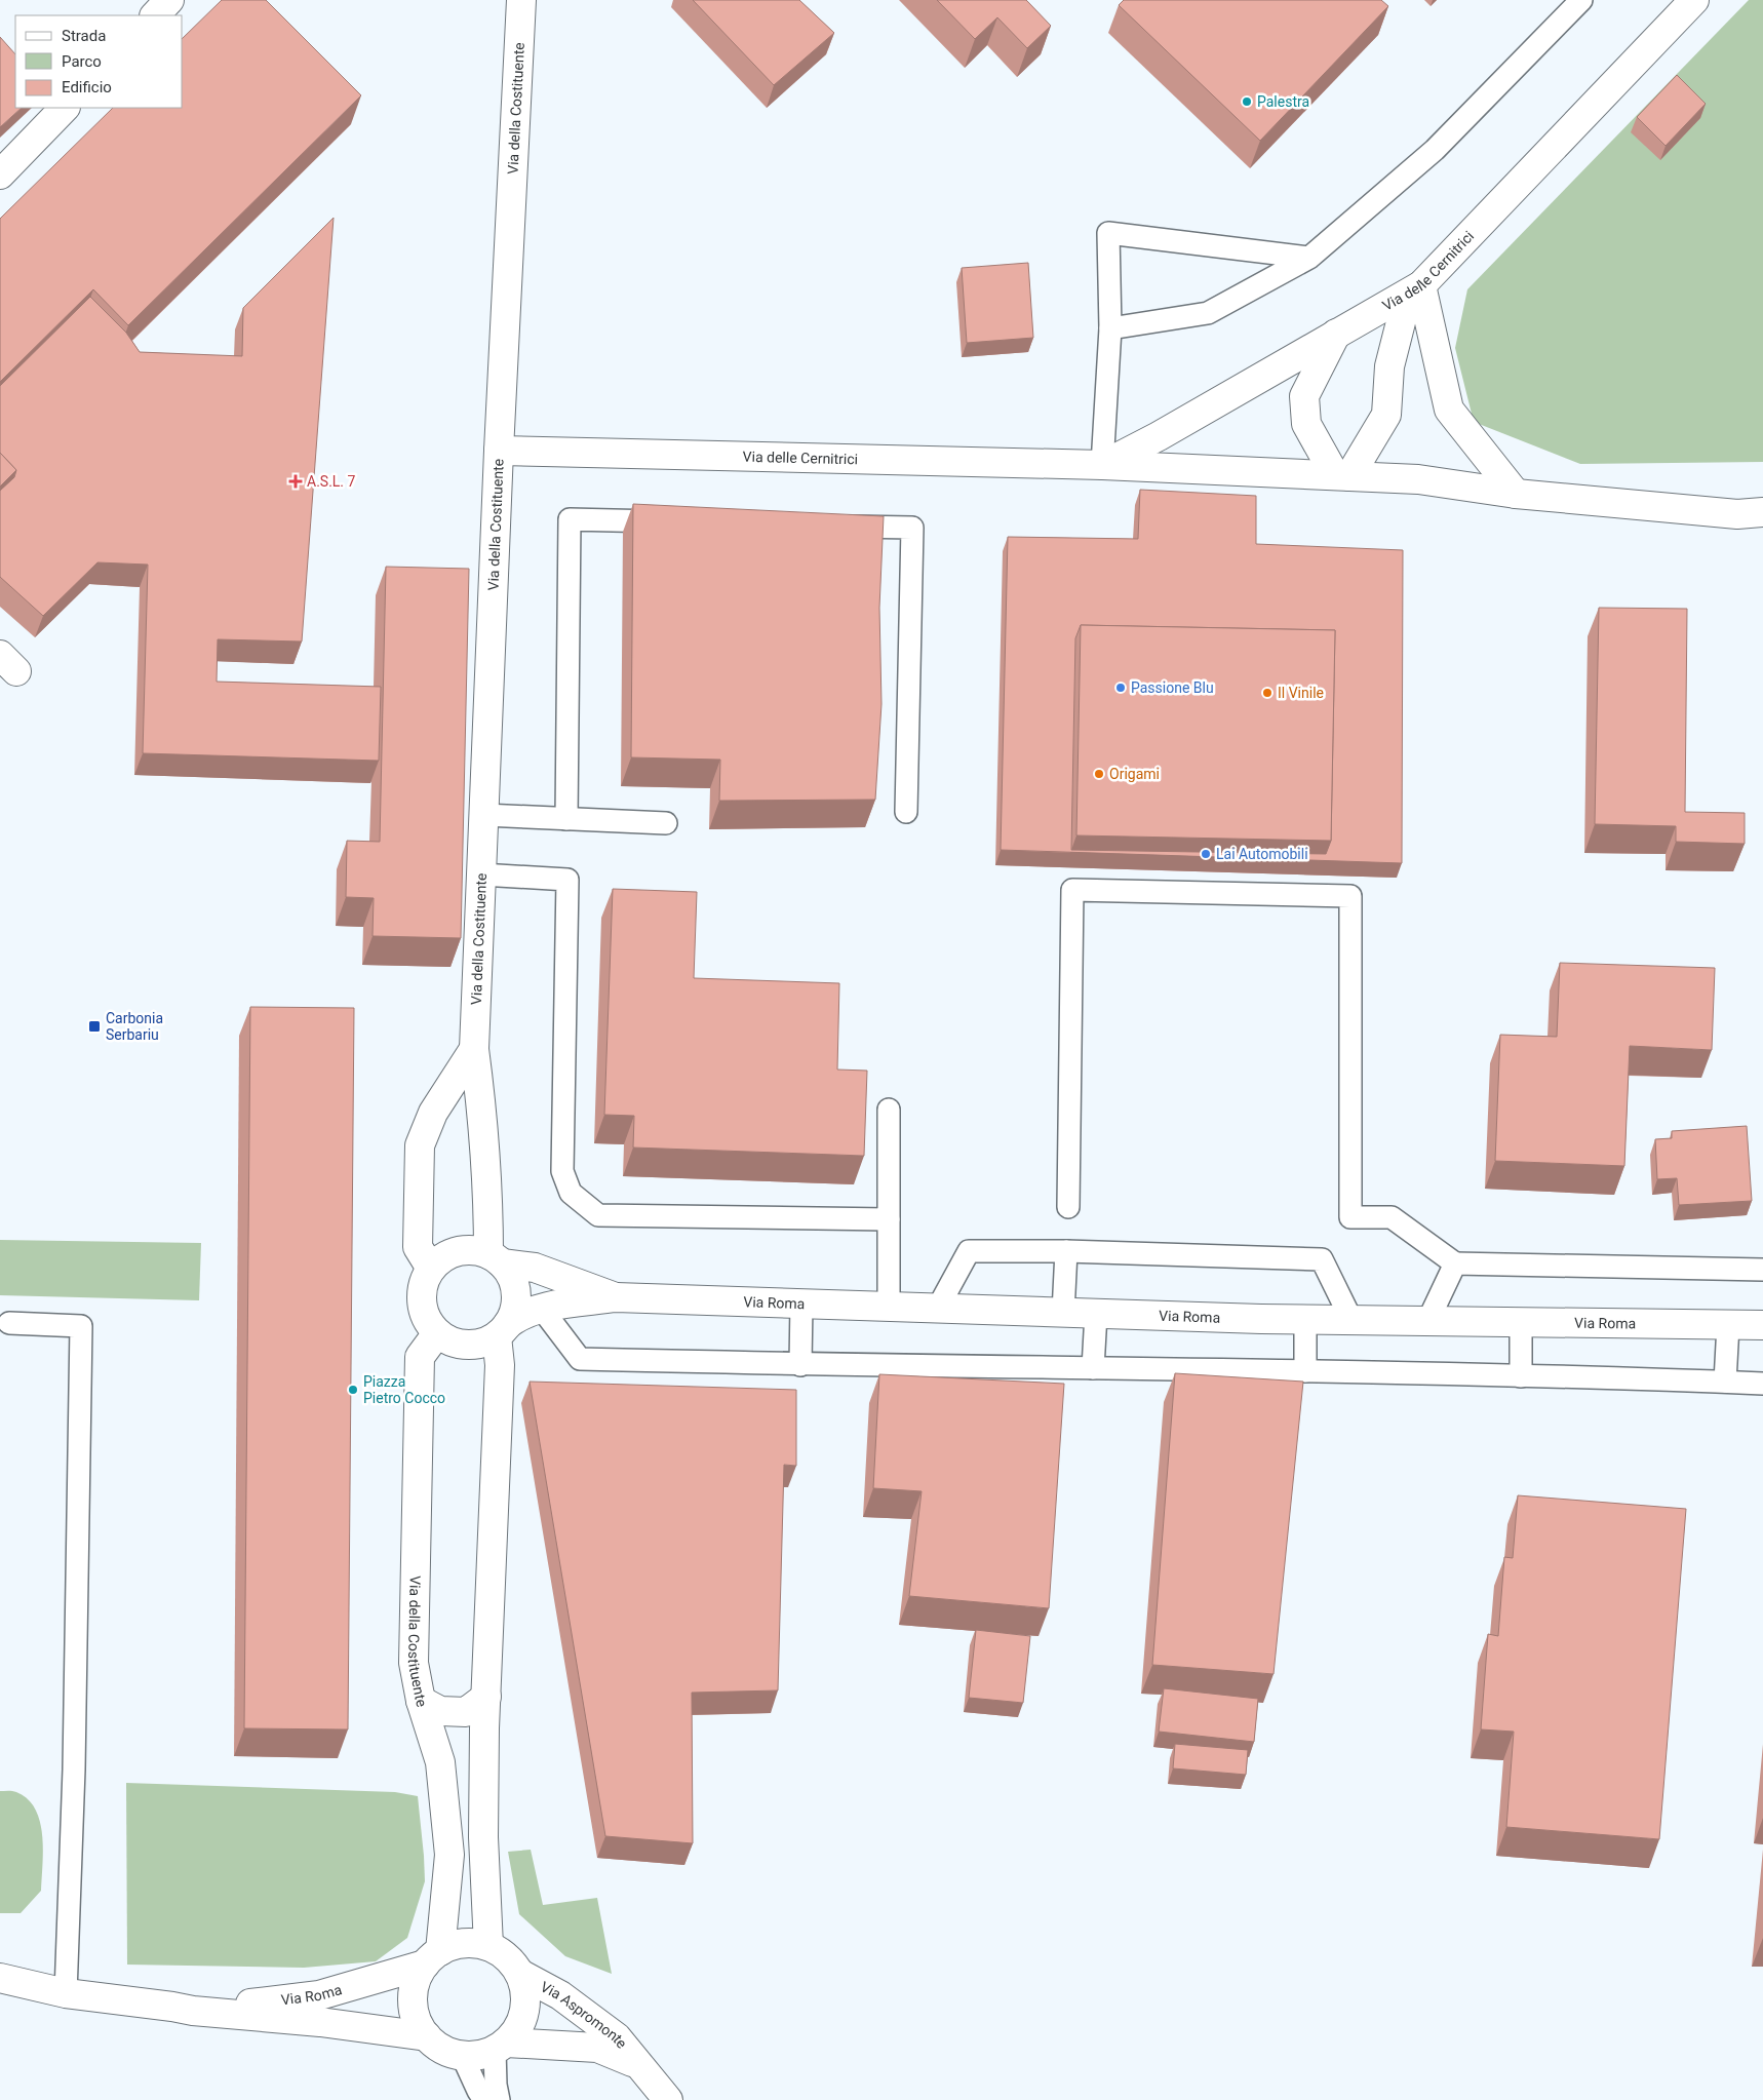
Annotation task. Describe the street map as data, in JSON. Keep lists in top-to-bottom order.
{
  "streets": {
    "main road": [
      "Via della Costituente",
      "Via delle Cernitrici",
      "Via Roma",
      "Via Aspromonte"
    ]
  },
  "crossings": [
    ["Via della Costituente", "Via delle Cernitrici"],
    ["Via della Costituente", "Via Roma"],
    ["Via della Costituente", "Via Aspromonte"],
    ["Via Roma", "Via Aspromonte"]
  ],
  "places": {
    "other": [
      "Palestra",
      "Passione Blu",
      "Il Vinile",
      "Origami",
      "Lai Automobili",
      "Piazza Pietro Cocco"
    ],
    "health": ["A.S.L. 7"],
    "transit": ["Carbonia Serbariu"]
  },
  "legend": ["Strada", "Parco", "Edificio"]
}
